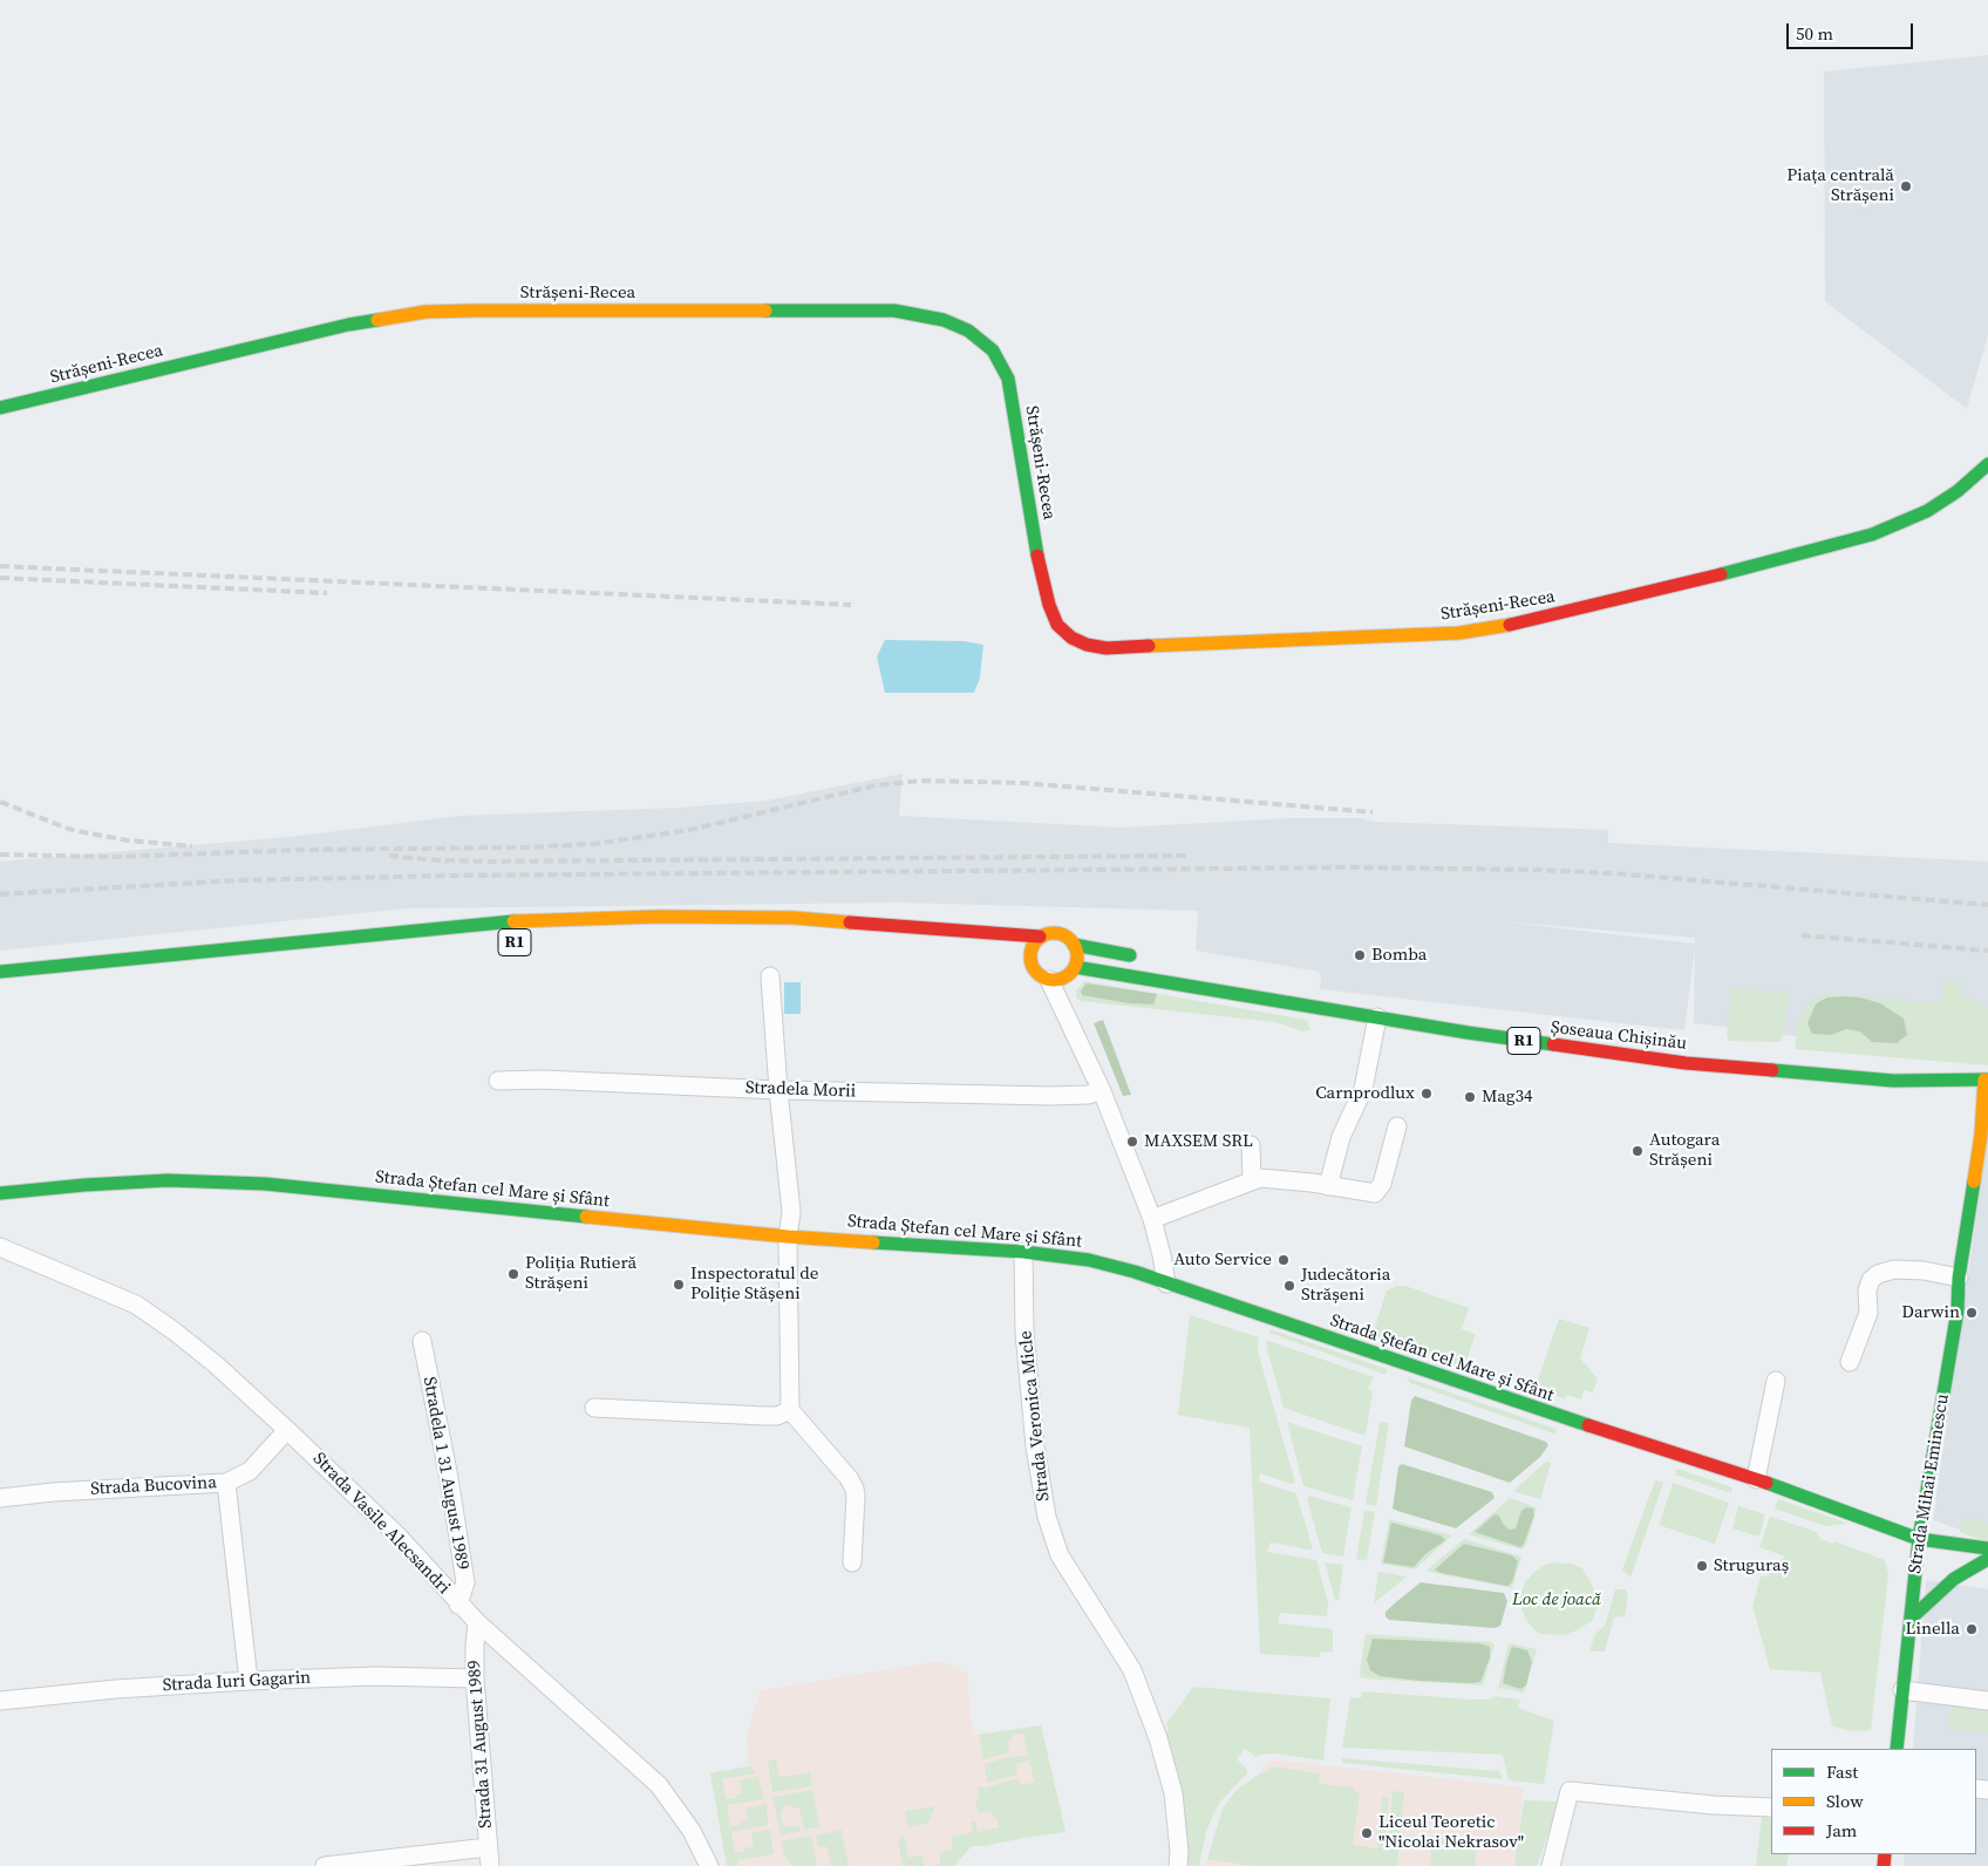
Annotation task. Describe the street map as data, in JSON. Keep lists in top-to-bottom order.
{
  "streets": {
    "main road": [
      "Strășeni-Recea",
      "R1",
      "Șoseaua Chișinău",
      "Strada Ștefan cel Mare și Sfânt",
      "Strada Mihai Eminescu"
    ],
    "street": [
      "Stradela Morii",
      "Strada Veronica Micle",
      "Stradela 1 31 August 1989",
      "Strada Bucovina",
      "Strada Vasile Alecsandri",
      "Strada Iuri Gagarin",
      "Strada 31 August 1989"
    ]
  },
  "crossings": [
    ["R1", "Șoseaua Chișinău"],
    ["Șoseaua Chișinău", "Strada Mihai Eminescu"],
    ["Strada Ștefan cel Mare și Sfânt", "Strada Veronica Micle"],
    ["Strada Ștefan cel Mare și Sfânt", "Strada Mihai Eminescu"],
    ["Stradela 1 31 August 1989", "Strada Vasile Alecsandri"],
    ["Strada Bucovina", "Strada Vasile Alecsandri"],
    ["Strada Vasile Alecsandri", "Strada 31 August 1989"],
    ["Strada Iuri Gagarin", "Strada 31 August 1989"]
  ],
  "parks": ["Loc de joacă"],
  "places": [
    "Piața centrală Strășeni",
    "Bomba",
    "Carnprodlux",
    "Mag34",
    "MAXSEM SRL",
    "Autogara Strășeni",
    "Auto Service",
    "Poliția Rutieră Strășeni",
    "Inspectoratul de Poliție Stășeni",
    "Judecătoria Strășeni",
    "Darwin",
    "Struguraș",
    "Linella",
    "Liceul Teoretic \"Nicolai Nekrasov\""
  ],
  "legend": ["Fast", "Slow", "Jam"],
  "scale_bar": "50 m"
}
